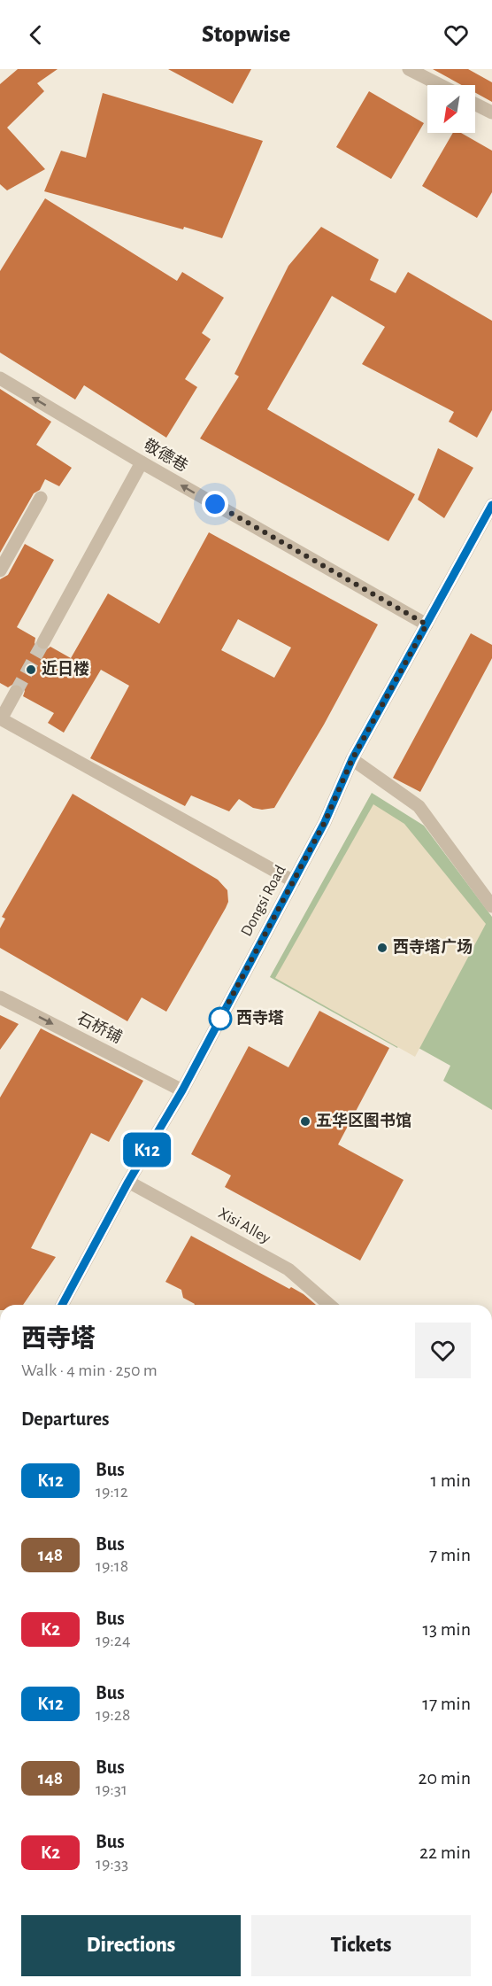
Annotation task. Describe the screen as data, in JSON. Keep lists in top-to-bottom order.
{
  "streets": {
    "street": [
      "敬德巷",
      "Dongsi Road",
      "石桥铺",
      "Xisi Alley"
    ]
  },
  "crossings": [
    ["敬德巷", "Dongsi Road"],
    ["Dongsi Road", "石桥铺"],
    ["Dongsi Road", "Xisi Alley"]
  ],
  "one_way": ["敬德巷", "石桥铺"],
  "places": [
    "近日楼",
    "西寺塔广场",
    "西寺塔",
    "五华区图书馆"
  ],
  "lines": ["bus line K12"],
  "north": "bottom left",
  "page": {
    "header": "Stopwise",
    "on_map": "K12",
    "heading": [
      ["西寺塔", "Walk · 4 min · 250 m"],
      "Departures"
    ],
    "list": [
      {
        "mark": "K12",
        "name": "Bus",
        "note": "19:12",
        "value": "1 min"
      },
      {
        "mark": "148",
        "name": "Bus",
        "note": "19:18",
        "value": "7 min"
      },
      {
        "mark": "K2",
        "name": "Bus",
        "note": "19:24",
        "value": "13 min"
      },
      {
        "mark": "K12",
        "name": "Bus",
        "note": "19:28",
        "value": "17 min"
      },
      {
        "mark": "148",
        "name": "Bus",
        "note": "19:31",
        "value": "20 min"
      },
      {
        "mark": "K2",
        "name": "Bus",
        "note": "19:33",
        "value": "22 min"
      }
    ],
    "buttons": ["Directions", "Tickets"]
  }
}
